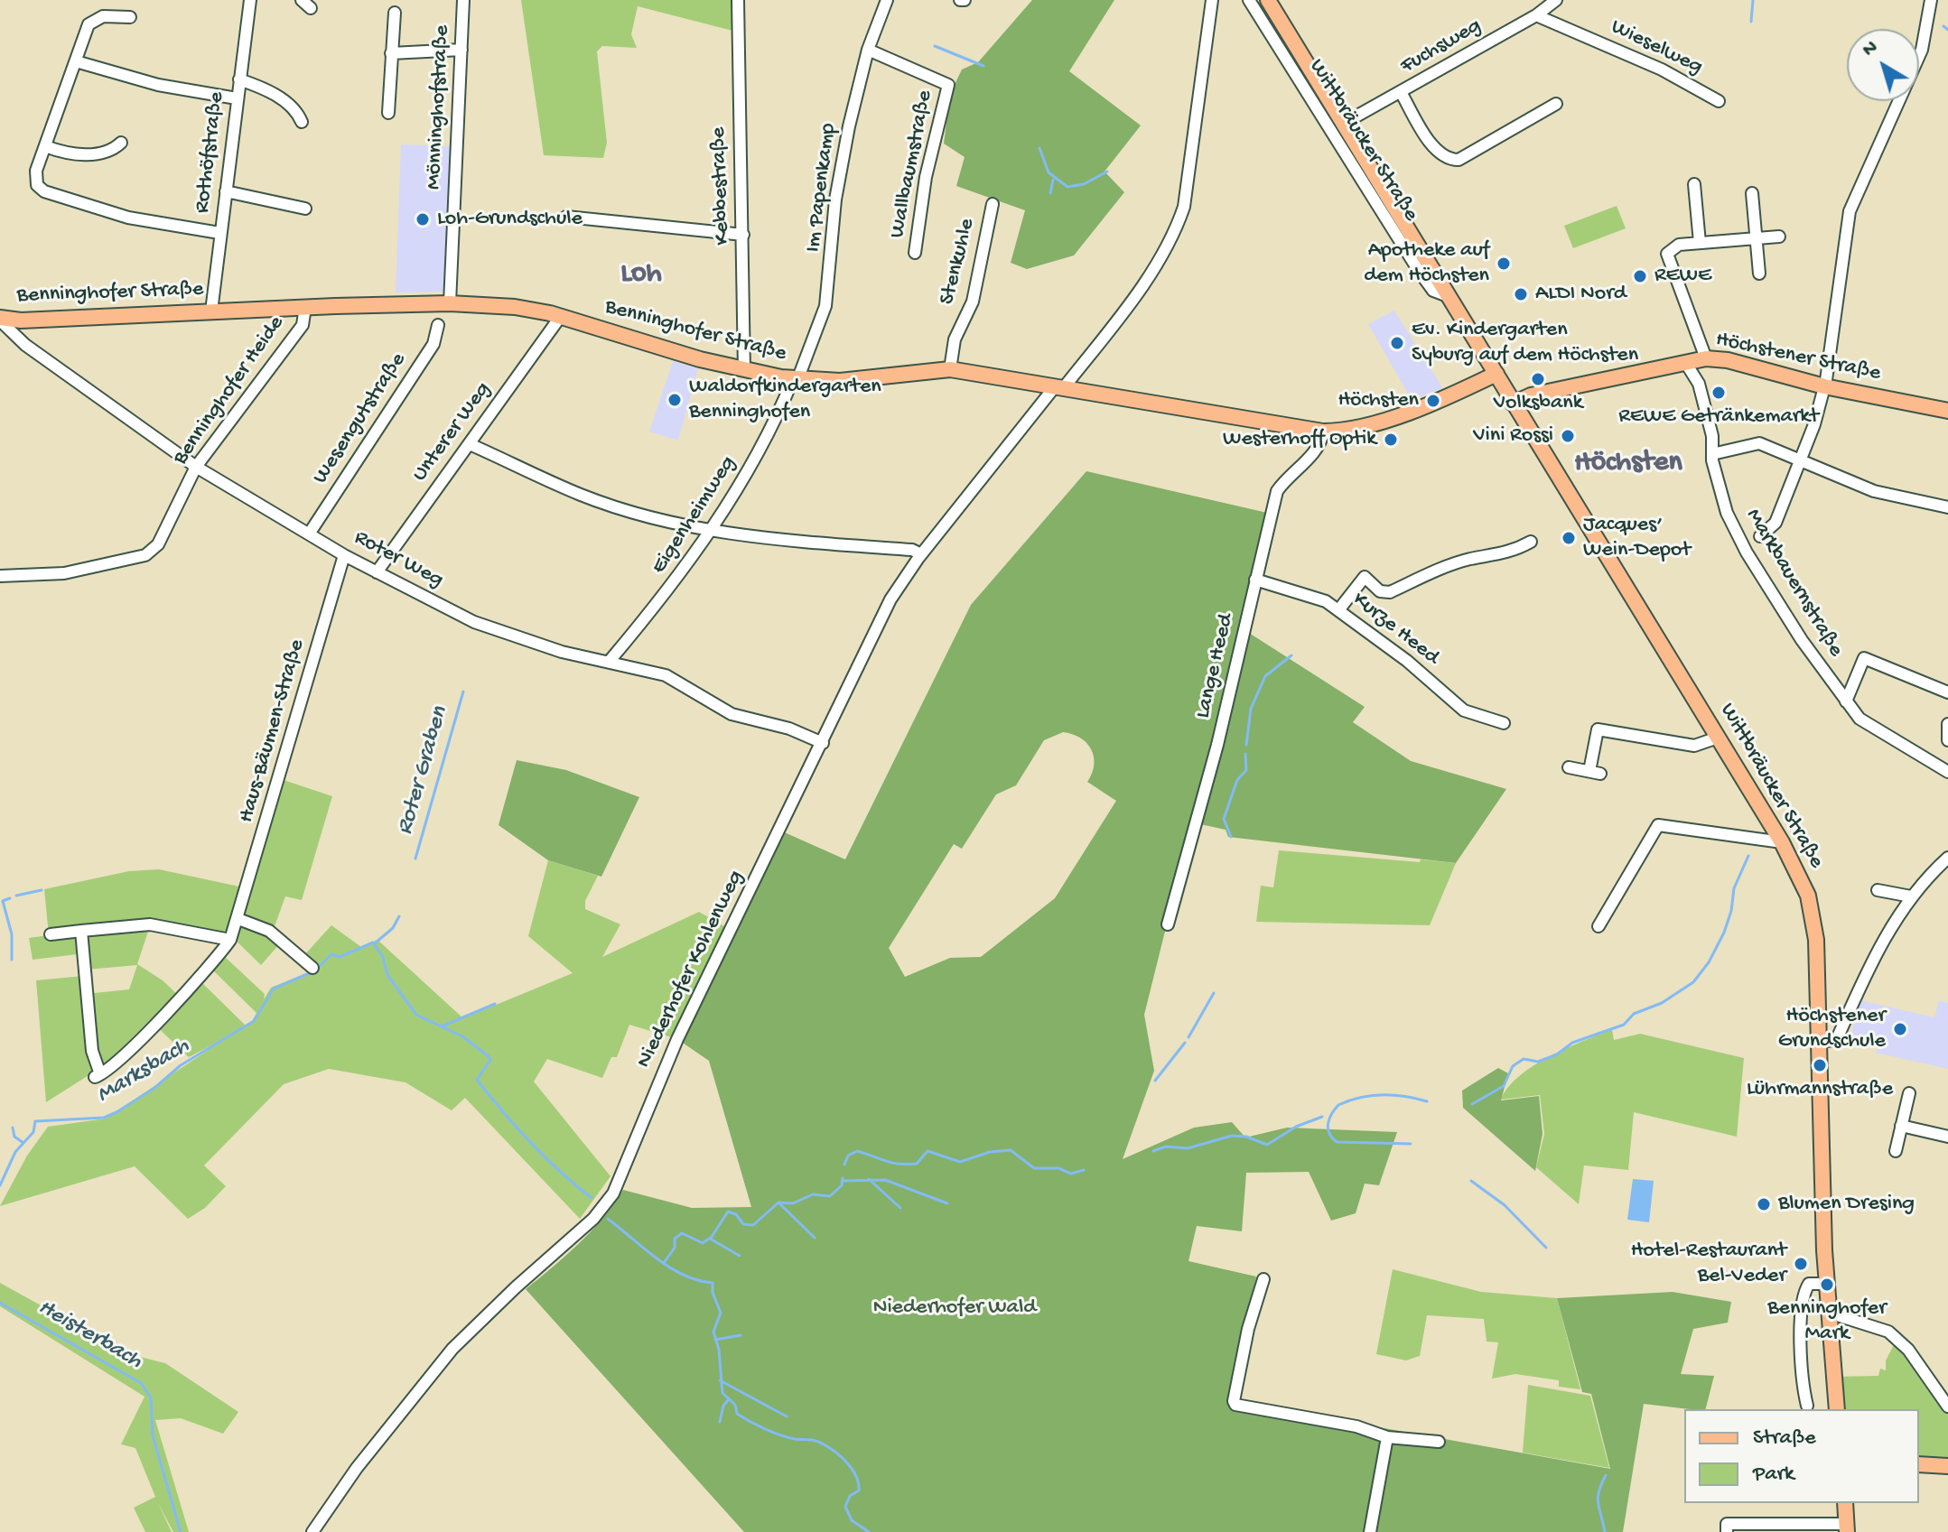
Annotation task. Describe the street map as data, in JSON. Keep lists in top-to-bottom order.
{
  "streets": {
    "main road": ["Wittbräucker Straße", "Benninghofer Straße", "Höchstener Straße"],
    "street": [
      "Fuchsweg",
      "Wieselweg",
      "Mönninghofstraße",
      "Rothöfstraße",
      "Wallbaumstraße",
      "Kebbestraße",
      "Im Papenkamp",
      "Stenkuhle",
      "Benninghofer Heide",
      "Wesengutstraße",
      "Unterer Weg",
      "Eigenheimweg",
      "Roter Weg",
      "Markbauernstraße",
      "Kurze Heed",
      "Lange Heed",
      "Haus-Bäumen-Straße",
      "Niederhofer Kohlenweg"
    ]
  },
  "crossings": [
    ["Fuchsweg", "Wieselweg"],
    ["Fuchsweg", "Wittbräucker Straße"],
    ["Mönninghofstraße", "Benninghofer Straße"],
    ["Wittbräucker Straße", "Benninghofer Straße"],
    ["Wittbräucker Straße", "Höchstener Straße"],
    ["Rothöfstraße", "Benninghofer Straße"],
    ["Wallbaumstraße", "Im Papenkamp"],
    ["Kebbestraße", "Benninghofer Straße"],
    ["Im Papenkamp", "Benninghofer Straße"],
    ["Im Papenkamp", "Eigenheimweg"],
    ["Stenkuhle", "Benninghofer Straße"],
    ["Benninghofer Straße", "Benninghofer Heide"],
    ["Benninghofer Straße", "Unterer Weg"],
    ["Benninghofer Straße", "Eigenheimweg"],
    ["Benninghofer Straße", "Roter Weg"],
    ["Benninghofer Straße", "Lange Heed"],
    ["Benninghofer Straße", "Niederhofer Kohlenweg"],
    ["Höchstener Straße", "Markbauernstraße"],
    ["Benninghofer Heide", "Roter Weg"],
    ["Wesengutstraße", "Roter Weg"],
    ["Unterer Weg", "Roter Weg"],
    ["Eigenheimweg", "Roter Weg"],
    ["Roter Weg", "Haus-Bäumen-Straße"],
    ["Roter Weg", "Niederhofer Kohlenweg"],
    ["Kurze Heed", "Lange Heed"]
  ],
  "districts": ["Loh", "Höchsten"],
  "water": ["Roter Graben", "Marksbach", "Heisterbach"],
  "parks": ["Niederhofer Wald"],
  "places": [
    "Loh-Grundschule",
    "Apotheke auf dem Höchsten",
    "REWE",
    "ALDI Nord",
    "Ev. Kindergarten Syburg auf dem Höchsten",
    "Volksbank",
    "REWE Getränkemarkt",
    "Waldorfkindergarten Benninghofen",
    "Höchsten",
    "Vini Rossi",
    "Westerhoff Optik",
    "Jacques’ Wein-Depot",
    "Höchstener Grundschule",
    "Lührmannstraße",
    "Blumen Dresing",
    "Hotel-Restaurant Bel-Veder",
    "Benninghofer Mark"
  ],
  "legend": ["Straße", "Park"],
  "north": "top left"
}
